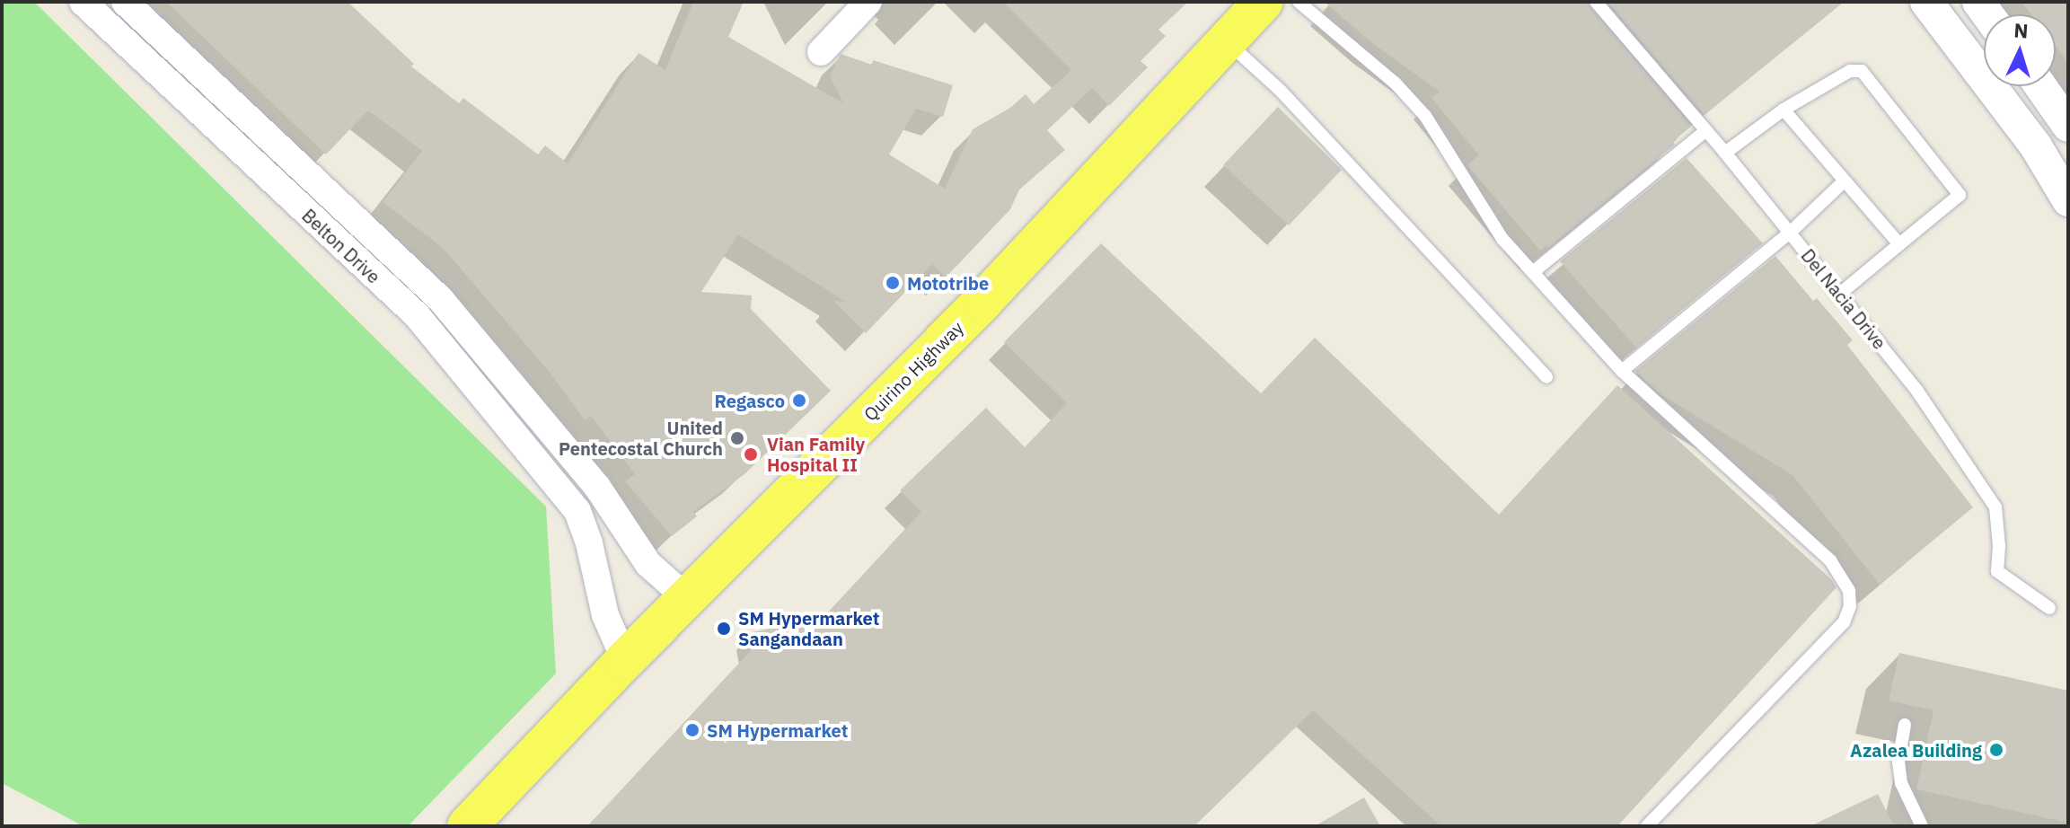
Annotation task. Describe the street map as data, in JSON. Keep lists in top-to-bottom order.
{
  "streets": {
    "main road": ["Quirino Highway"],
    "street": ["Belton Drive"],
    "lane": ["Del Nacia Drive"]
  },
  "crossings": [
    ["Belton Drive", "Quirino Highway"]
  ],
  "places": [
    "Mototribe",
    "Regasco",
    "United Pentecostal Church",
    "Vian Family Hospital II",
    "SM Hypermarket Sangandaan",
    "SM Hypermarket",
    "Azalea Building"
  ],
  "north": "top"
}
